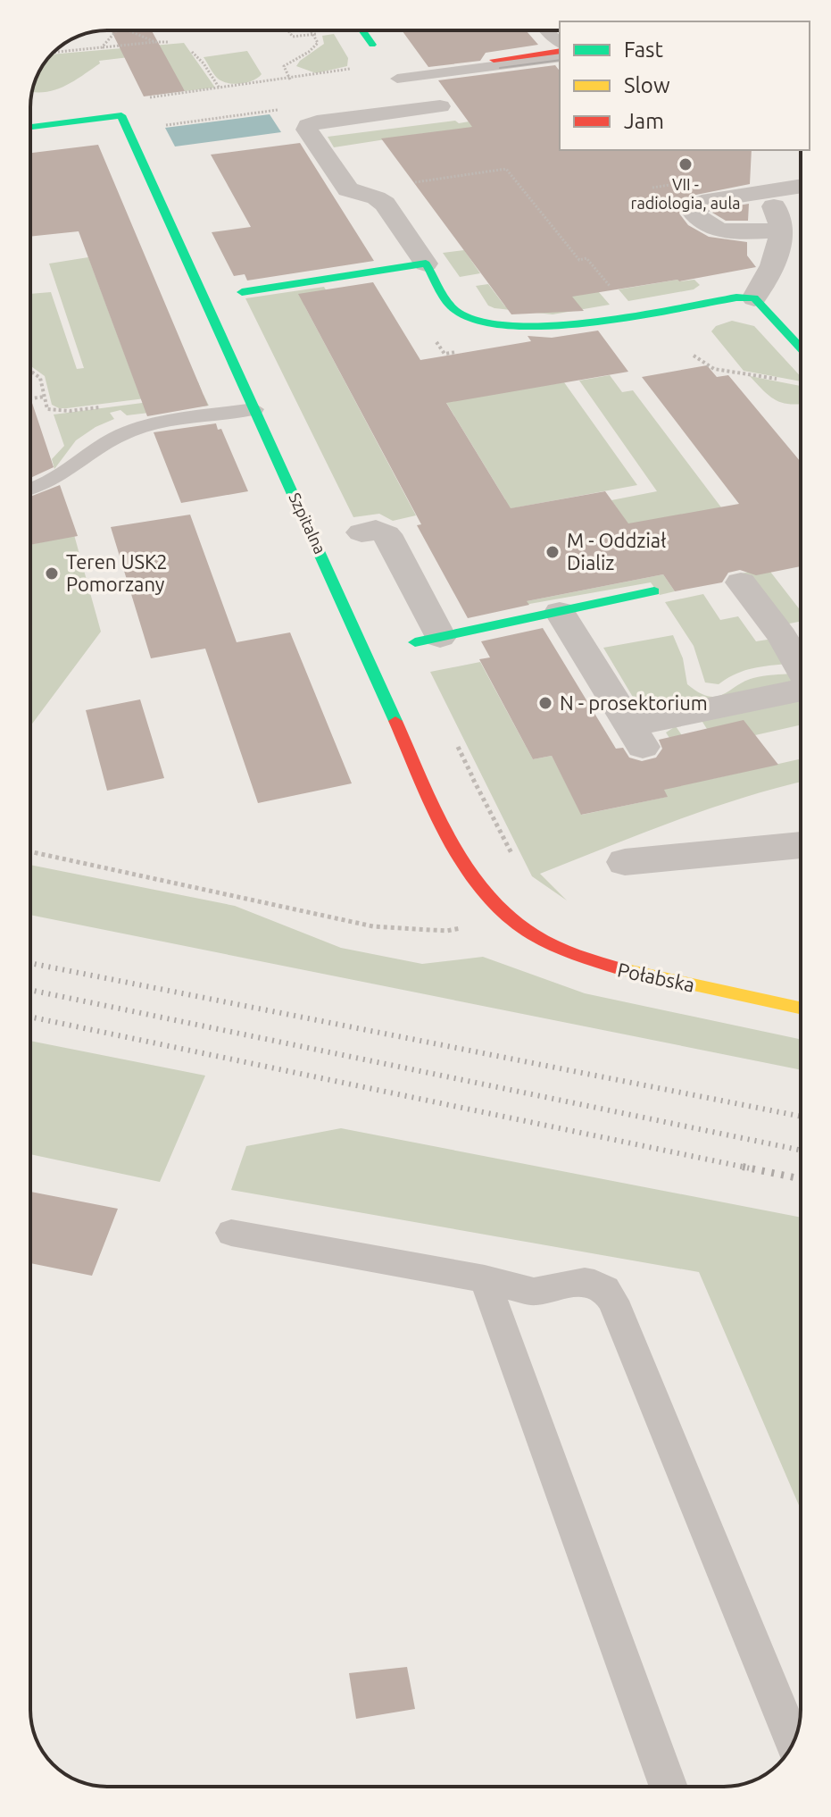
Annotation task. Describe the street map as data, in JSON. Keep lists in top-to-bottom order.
{
  "streets": {
    "street": ["Szpitalna", "Połabska"]
  },
  "crossings": [
    ["Szpitalna", "Połabska"]
  ],
  "places": [
    "VII - radiologia, aula",
    "M - Oddział Dializ",
    "Teren USK2 Pomorzany",
    "N - prosektorium"
  ],
  "legend": ["Fast", "Slow", "Jam"]
}
